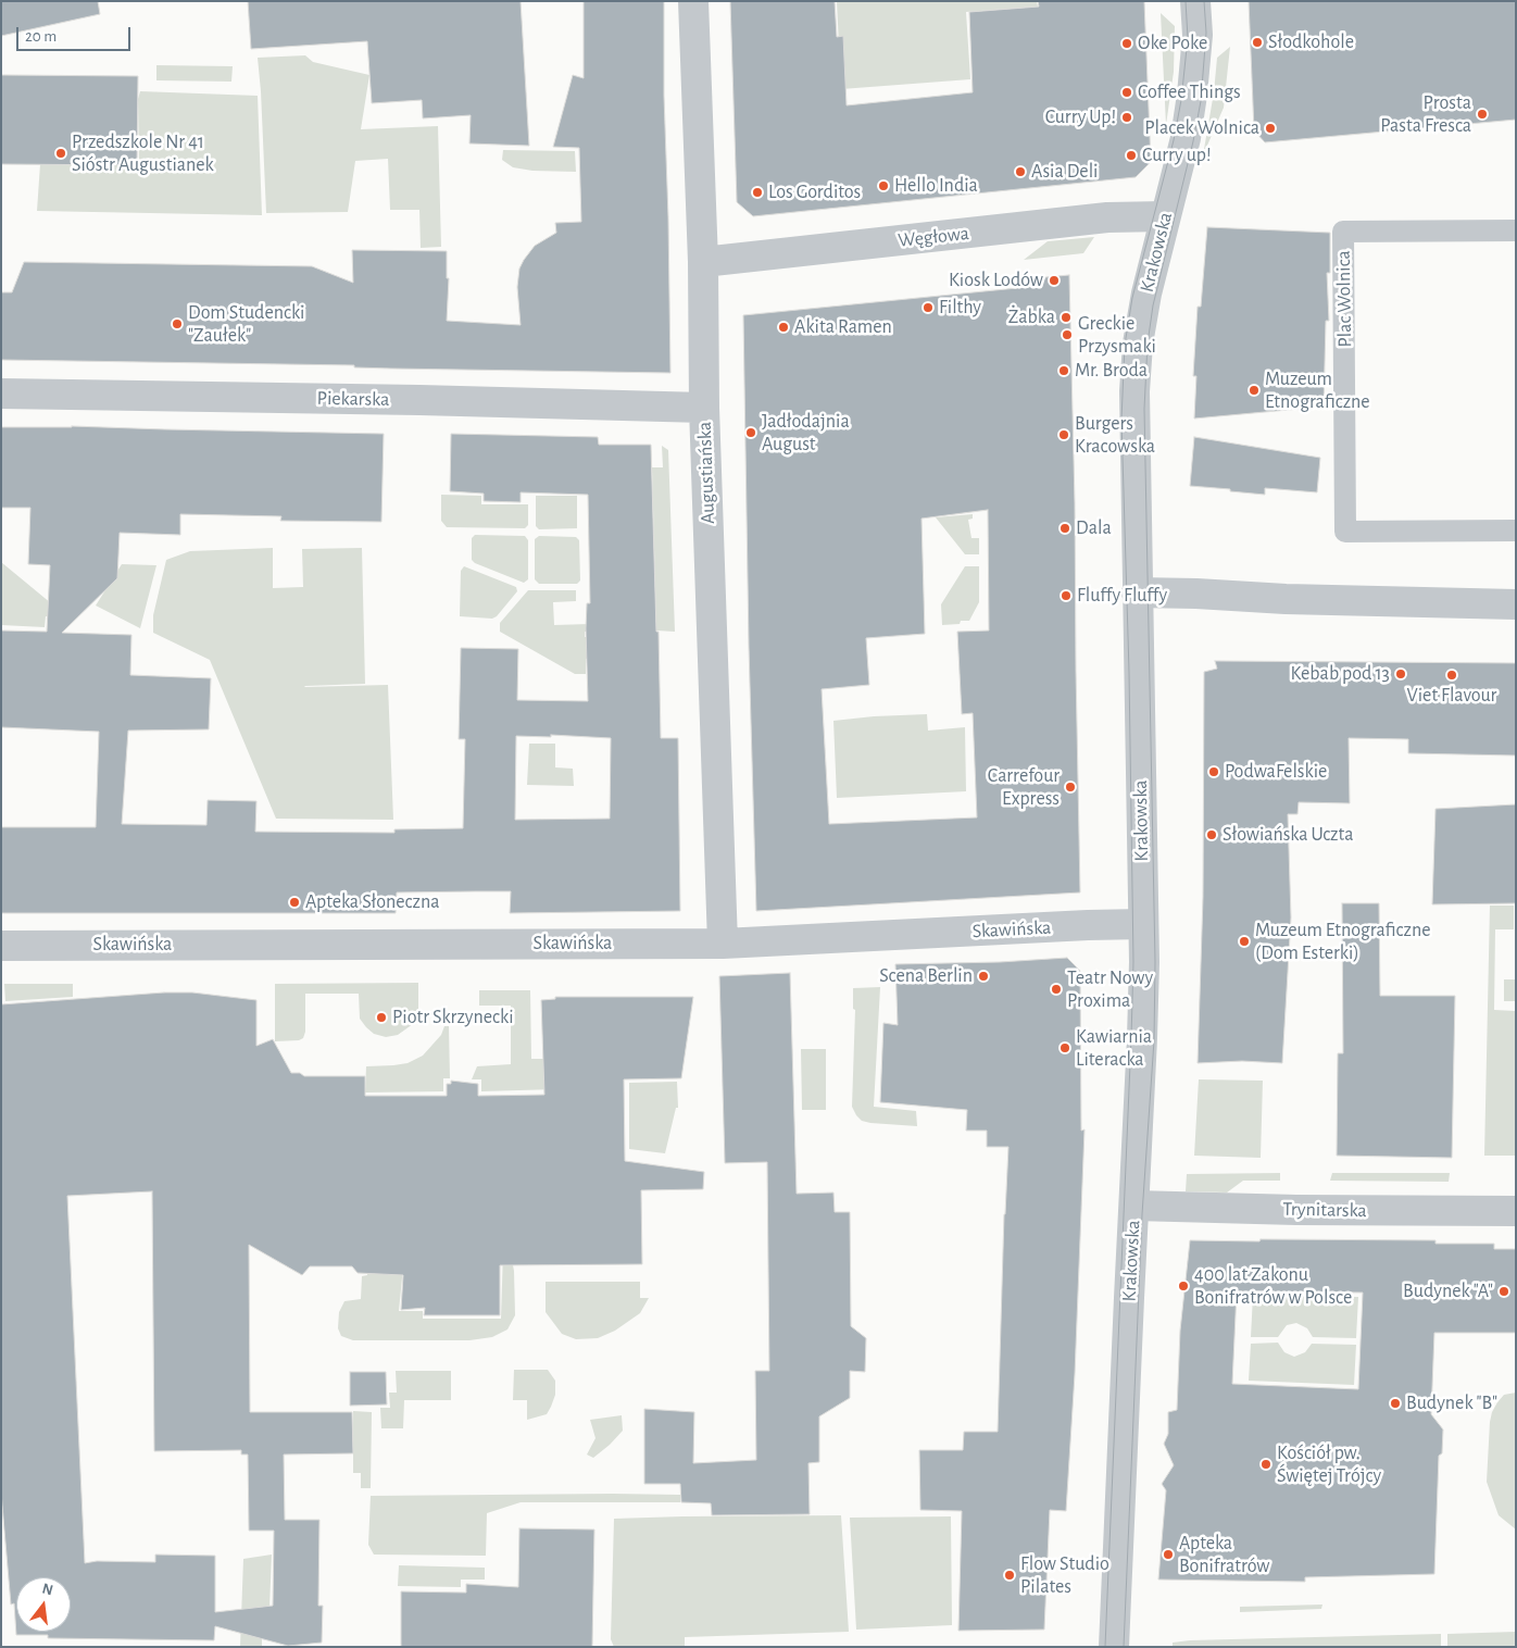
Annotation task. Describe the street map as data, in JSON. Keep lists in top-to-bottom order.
{
  "streets": {
    "street": [
      "Węgłowa",
      "Krakowska",
      "Plac Wolnica",
      "Piekarska",
      "Augustiańska",
      "Skawińska",
      "Trynitarska"
    ]
  },
  "crossings": [
    ["Węgłowa", "Krakowska"],
    ["Węgłowa", "Augustiańska"],
    ["Krakowska", "Skawińska"],
    ["Krakowska", "Trynitarska"],
    ["Piekarska", "Augustiańska"],
    ["Augustiańska", "Skawińska"]
  ],
  "places": [
    "Słodkohole",
    "Oke Poke",
    "Coffee Things",
    "Prosta Pasta Fresca",
    "Curry Up!",
    "Placek Wolnica",
    "Przedszkole Nr 41 Sióstr Augustianek",
    "Curry up!",
    "Asia Deli",
    "Hello India",
    "Los Gorditos",
    "Kiosk Lodów",
    "Filthy",
    "Żabka",
    "Dom Studencki \"Zaułek\"",
    "Akita Ramen",
    "Greckie Przysmaki",
    "Mr. Broda",
    "Muzeum Etnograficzne",
    "Jadłodajnia August",
    "Burgers Kracowska",
    "Dala",
    "Fluffy Fluffy",
    "Kebab pod 13",
    "Viet Flavour",
    "PodwaFelskie",
    "Carrefour Express",
    "Słowiańska Uczta",
    "Apteka Słoneczna",
    "Muzeum Etnograficzne (Dom Esterki)",
    "Scena Berlin",
    "Teatr Nowy Proxima",
    "Piotr Skrzynecki",
    "Kawiarnia Literacka",
    "400 lat Zakonu Bonifratrów w Polsce",
    "Budynek \"A\"",
    "Budynek \"B\"",
    "Kościół pw. Świętej Trójcy",
    "Apteka Bonifratrów",
    "Flow Studio Pilates"
  ],
  "scale_bar": "20 m",
  "north": "top"
}
